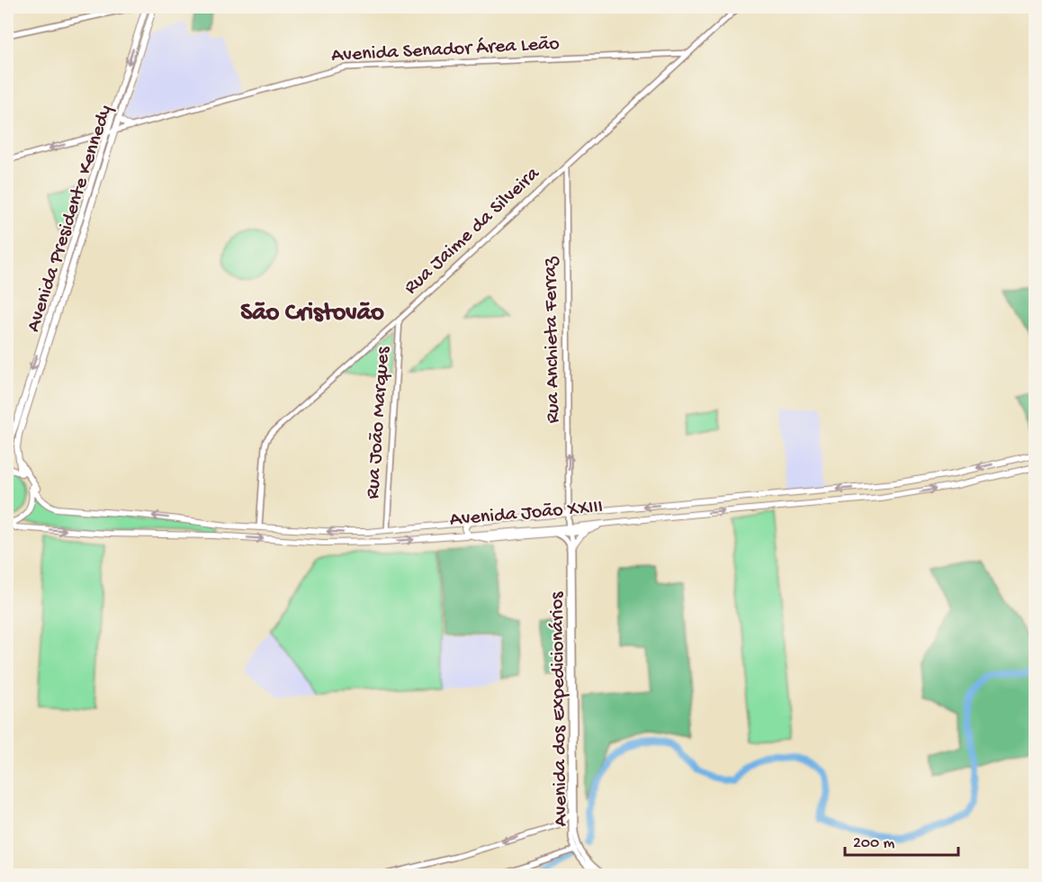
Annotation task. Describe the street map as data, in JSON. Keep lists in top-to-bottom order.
{
  "streets": {
    "main road": ["Avenida Presidente Kennedy", "Avenida João XXIII"],
    "street": [
      "Avenida Senador Área Leão",
      "Rua Jaime da Silveira",
      "Rua Anchieta Ferraz",
      "Rua João Marques",
      "Avenida dos Expedicionários"
    ]
  },
  "crossings": [
    ["Avenida Senador Área Leão", "Avenida Presidente Kennedy"],
    ["Avenida Senador Área Leão", "Rua Jaime da Silveira"],
    ["Avenida Presidente Kennedy", "Avenida João XXIII"],
    ["Rua Jaime da Silveira", "Rua Anchieta Ferraz"],
    ["Rua Jaime da Silveira", "Rua João Marques"],
    ["Rua Jaime da Silveira", "Avenida João XXIII"],
    ["Rua Anchieta Ferraz", "Avenida João XXIII"],
    ["Rua Anchieta Ferraz", "Avenida dos Expedicionários"],
    ["Rua João Marques", "Avenida João XXIII"],
    ["Avenida João XXIII", "Avenida dos Expedicionários"]
  ],
  "one_way": ["Rua Anchieta Ferraz"],
  "districts": ["São Cristovão"],
  "scale_bar": "200 m"
}
